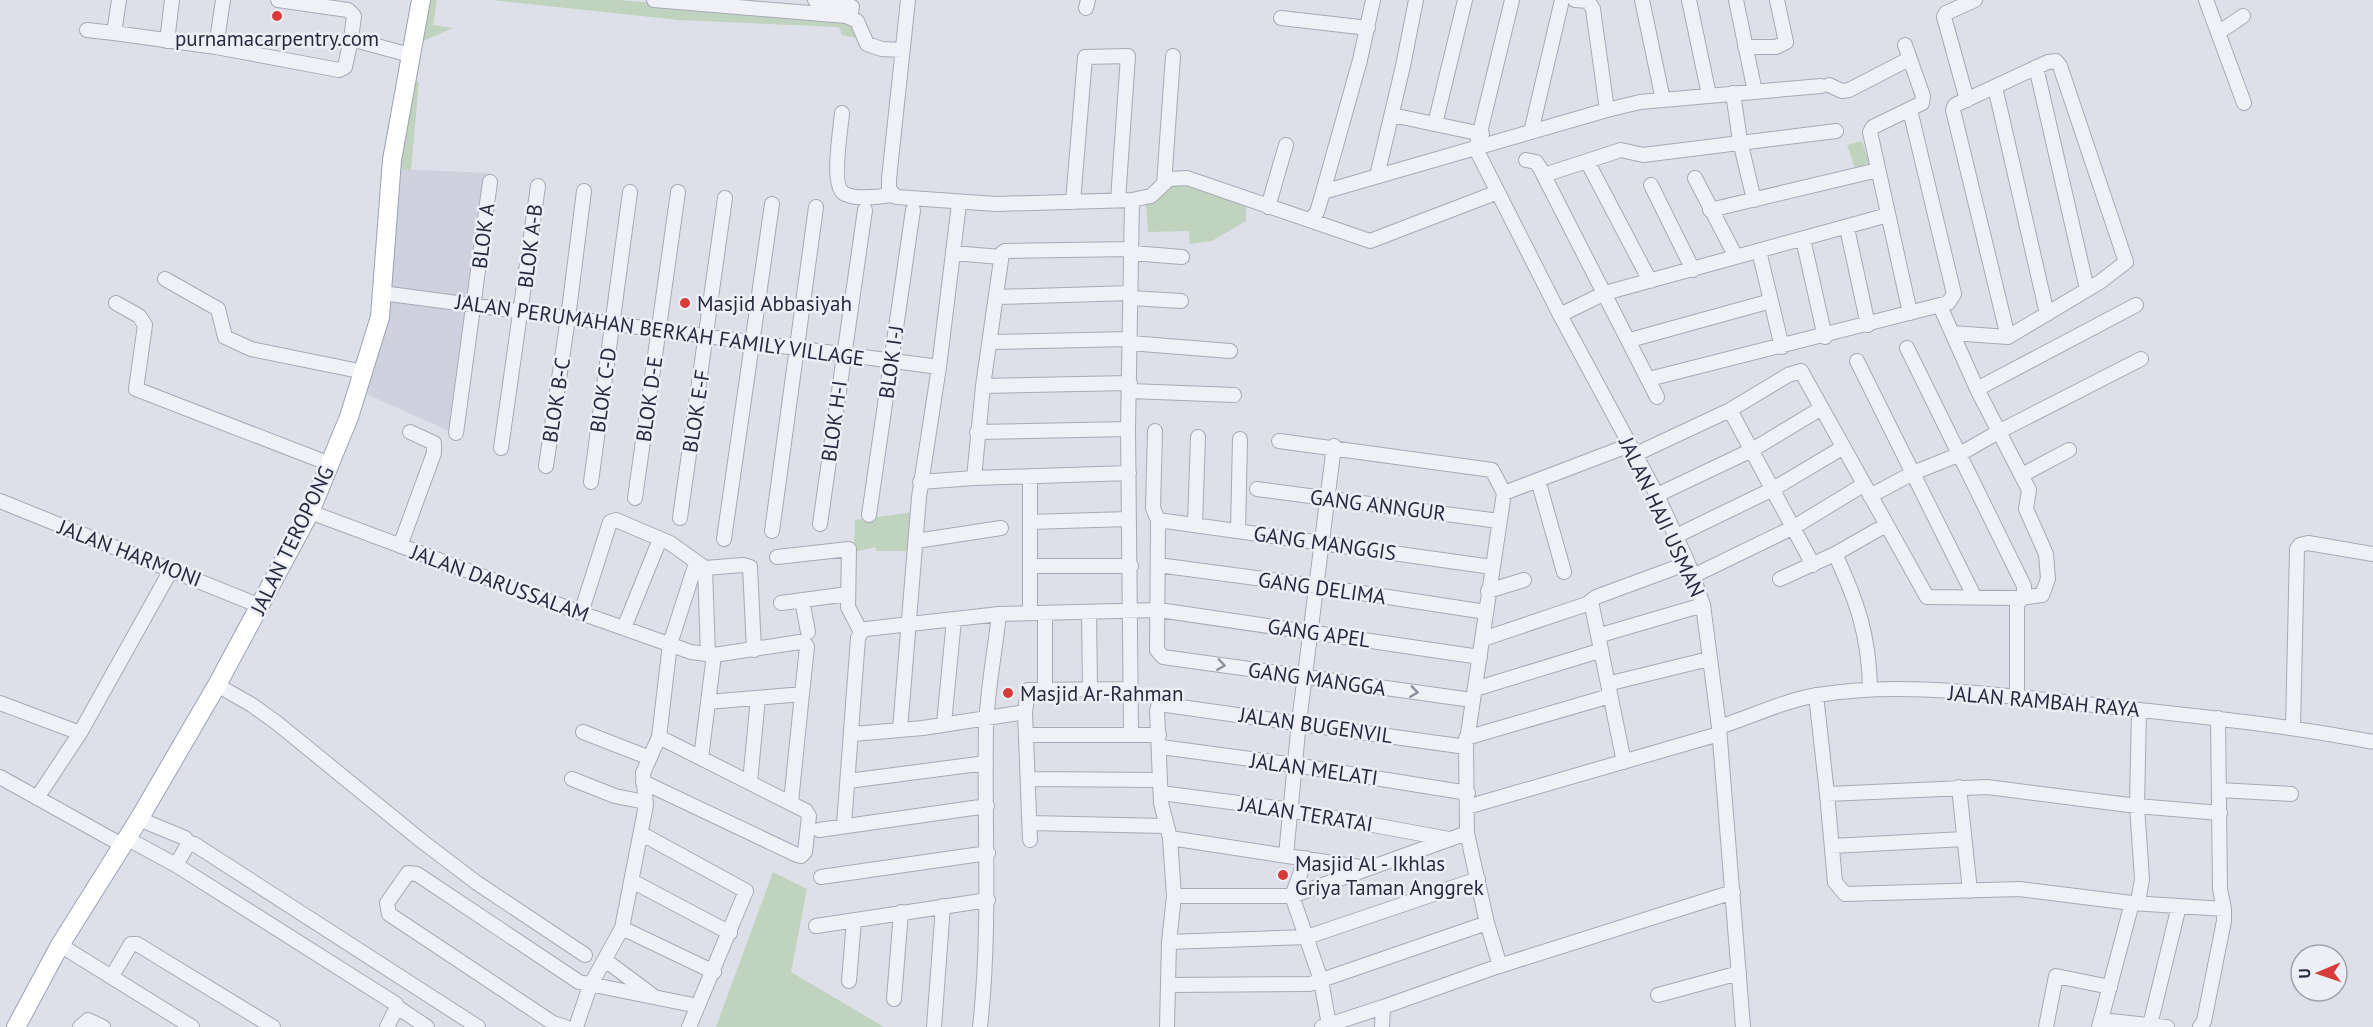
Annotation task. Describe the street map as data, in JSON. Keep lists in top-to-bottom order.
{
  "streets": {
    "main road": ["JALAN TEROPONG"],
    "street": [
      "BLOK A",
      "BLOK A-B",
      "JALAN PERUMAHAN BERKAH FAMILY VILLAGE",
      "BLOK I-J",
      "BLOK C-D",
      "BLOK D-E",
      "BLOK B-C",
      "BLOK E-F",
      "BLOK H-I",
      "GANG ANNGUR",
      "JALAN HAJI USMAN",
      "GANG MANGGIS",
      "JALAN HARMONI",
      "JALAN DARUSSALAM",
      "GANG DELIMA",
      "GANG APEL",
      "GANG MANGGA",
      "JALAN RAMBAH RAYA",
      "JALAN BUGENVIL",
      "JALAN MELATI",
      "JALAN TERATAI"
    ]
  },
  "crossings": [
    ["BLOK A", "JALAN PERUMAHAN BERKAH FAMILY VILLAGE"],
    ["BLOK A-B", "JALAN PERUMAHAN BERKAH FAMILY VILLAGE"],
    ["JALAN PERUMAHAN BERKAH FAMILY VILLAGE", "BLOK I-J"],
    ["JALAN PERUMAHAN BERKAH FAMILY VILLAGE", "BLOK C-D"],
    ["JALAN PERUMAHAN BERKAH FAMILY VILLAGE", "BLOK D-E"],
    ["JALAN PERUMAHAN BERKAH FAMILY VILLAGE", "BLOK B-C"],
    ["JALAN PERUMAHAN BERKAH FAMILY VILLAGE", "BLOK E-F"],
    ["JALAN PERUMAHAN BERKAH FAMILY VILLAGE", "BLOK H-I"],
    ["JALAN PERUMAHAN BERKAH FAMILY VILLAGE", "JALAN TEROPONG"],
    ["JALAN HAJI USMAN", "JALAN RAMBAH RAYA"],
    ["JALAN TEROPONG", "JALAN HARMONI"],
    ["JALAN TEROPONG", "JALAN DARUSSALAM"],
    ["GANG APEL", "GANG MANGGA"],
    ["JALAN RAMBAH RAYA", "JALAN MELATI"],
    ["JALAN BUGENVIL", "JALAN MELATI"]
  ],
  "one_way": ["GANG MANGGA"],
  "places": [
    "purnamacarpentry.com",
    "Masjid Abbasiyah",
    "Masjid Ar-Rahman",
    "Masjid Al - Ikhlas Griya Taman Anggrek"
  ],
  "north": "left"
}
